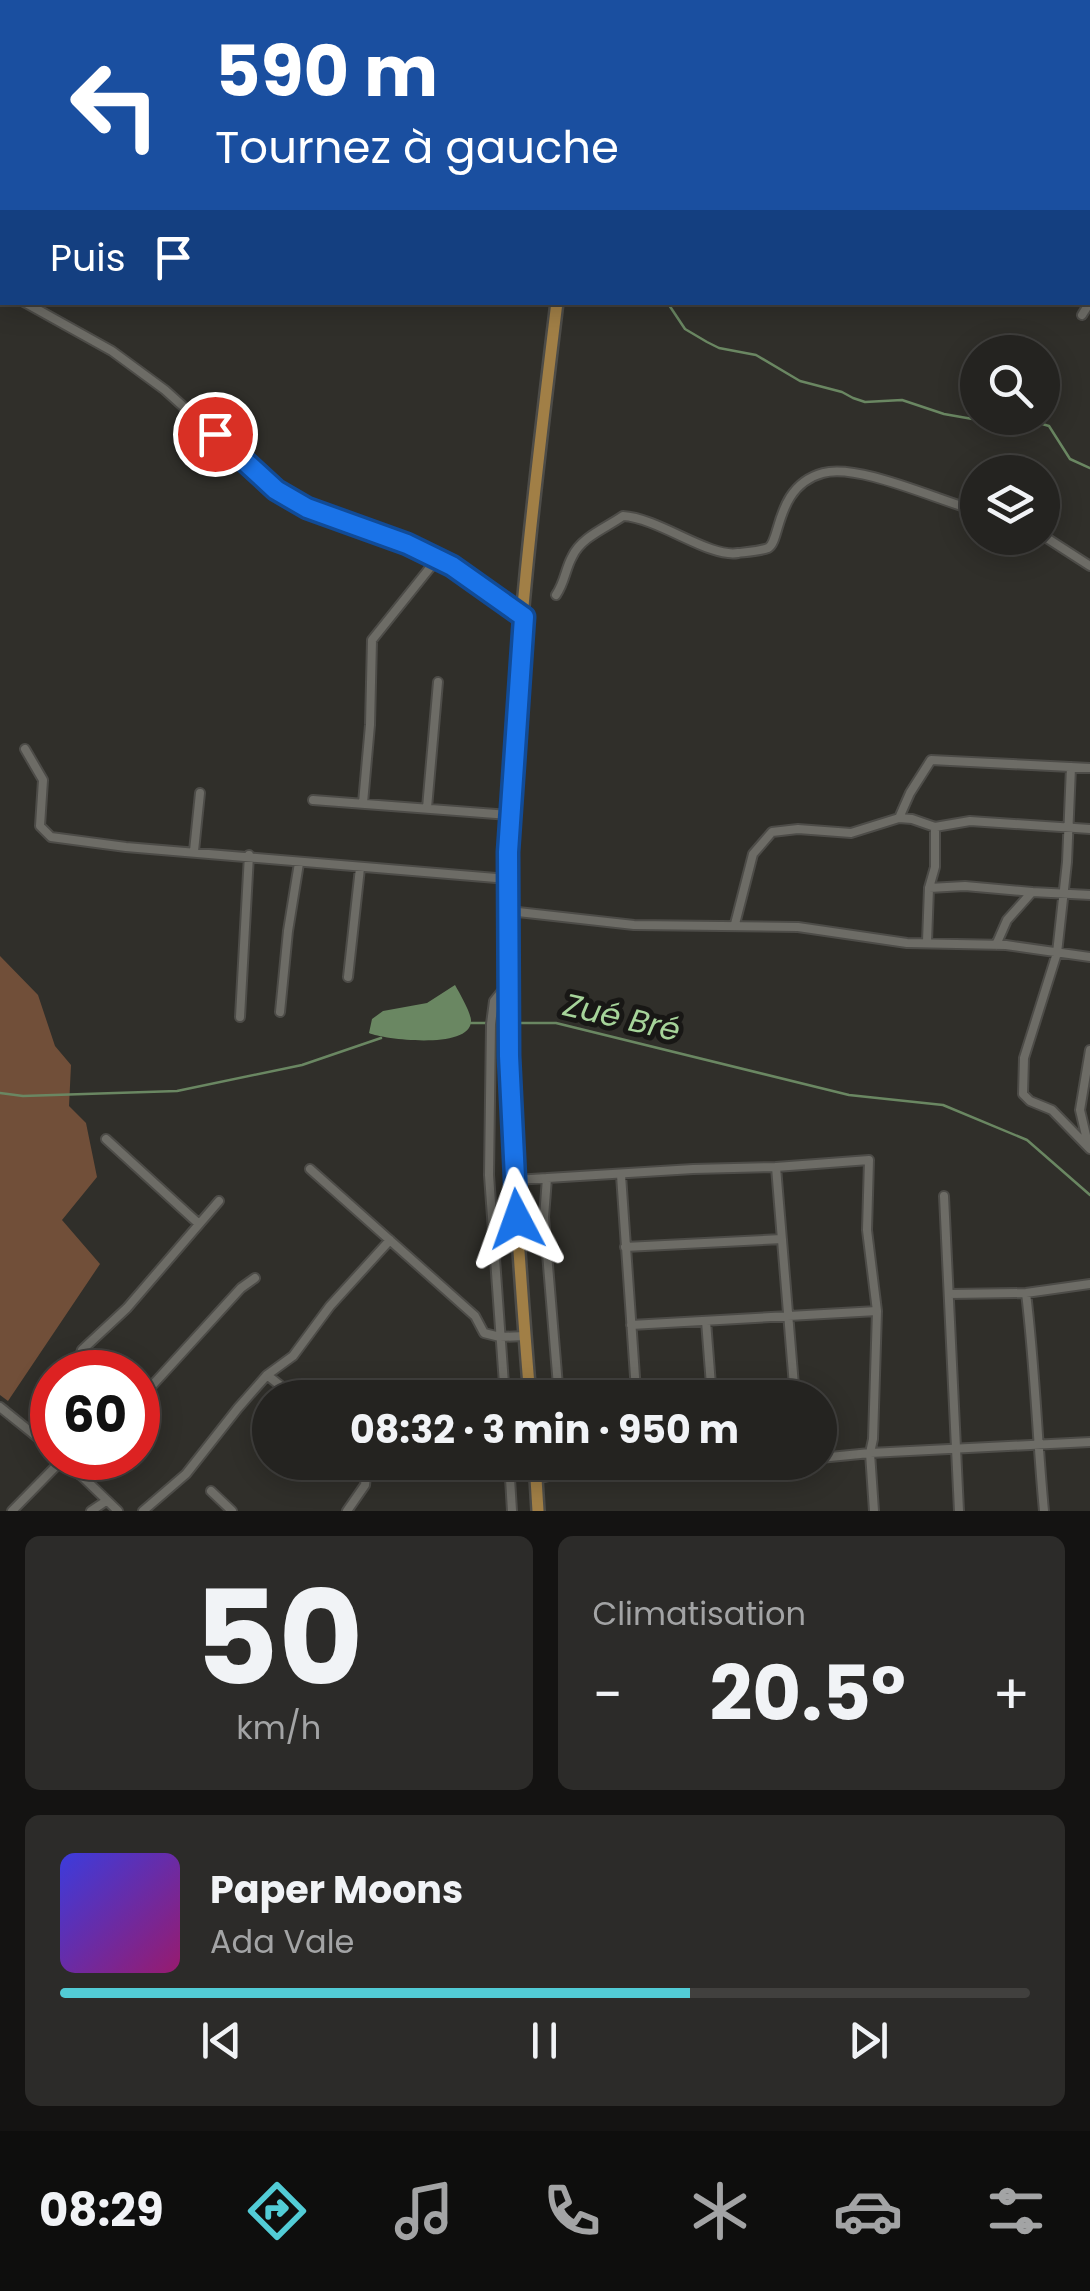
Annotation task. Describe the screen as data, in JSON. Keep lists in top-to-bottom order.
{
  "water": ["Zué Bré"],
  "page": {
    "turn": ["590 m", "Tournez à gauche"],
    "then": "Puis",
    "limit": "60",
    "trip": "08:32 · 3 min · 950 m",
    "tile": [
      ["50", "km/h"],
      "Climatisation"
    ],
    "heat": ["−", "20.5°", "+"],
    "song": ["Paper Moons", "Ada Vale"],
    "tabs": "08:29"
  }
}
